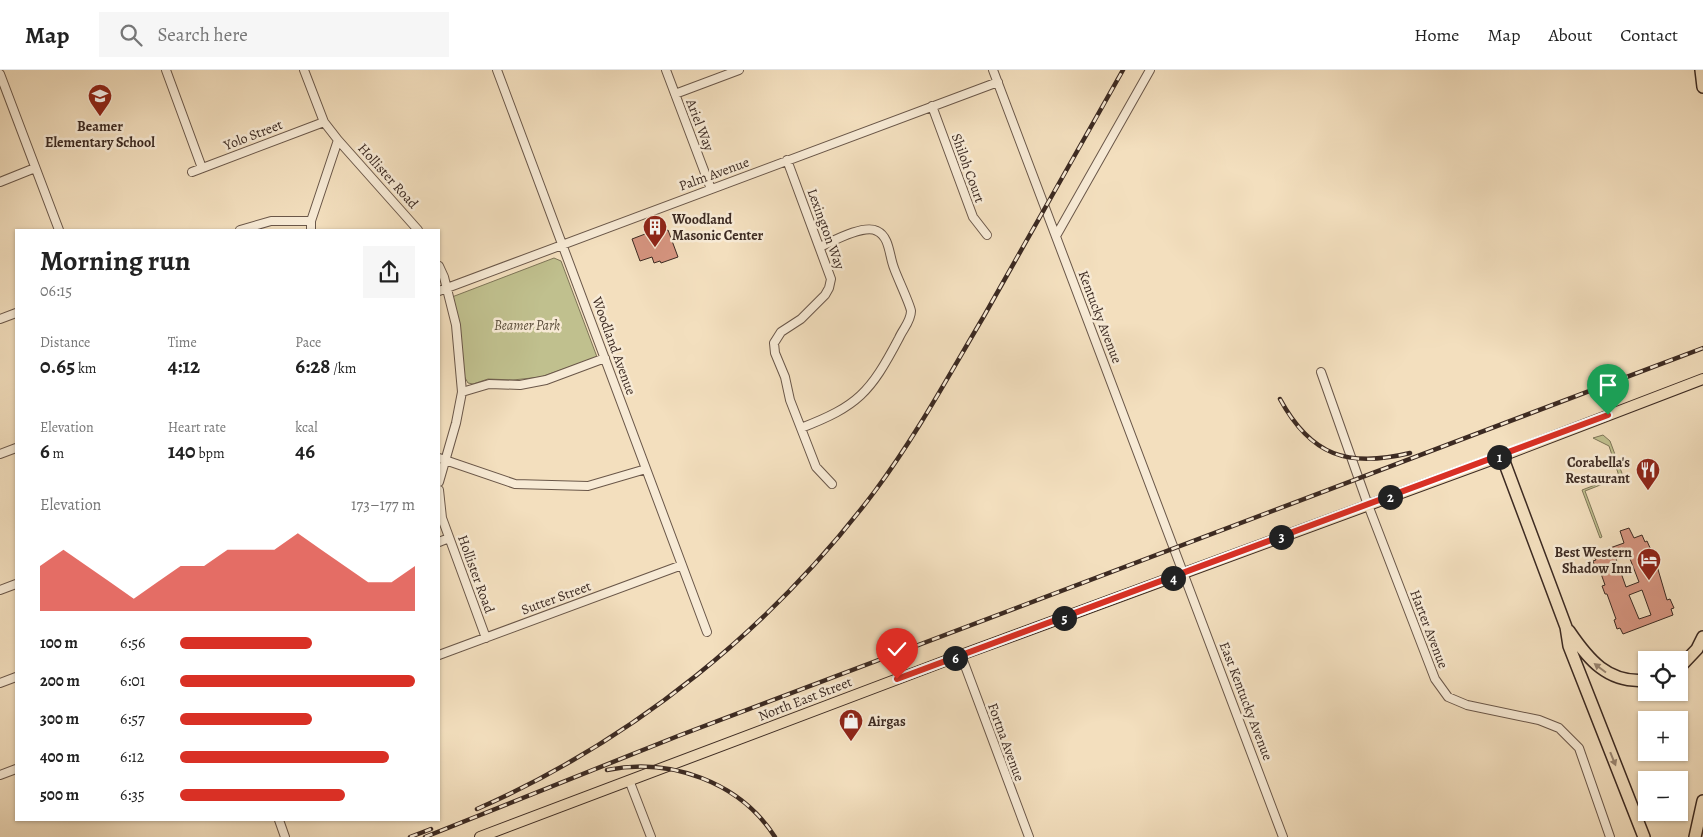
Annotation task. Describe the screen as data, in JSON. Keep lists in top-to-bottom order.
{
  "streets": {
    "main road": ["North East Street"],
    "street": [
      "Ariel Way",
      "Yolo Street",
      "Shiloh Court",
      "Palm Avenue",
      "Hollister Road",
      "Lexington Way",
      "Kentucky Avenue",
      "Woodland Avenue",
      "Sutter Street",
      "Harter Avenue",
      "East Kentucky Avenue",
      "Fortna Avenue"
    ]
  },
  "crossings": [
    ["Ariel Way", "Palm Avenue"],
    ["Yolo Street", "Hollister Road"],
    ["Shiloh Court", "Palm Avenue"],
    ["Palm Avenue", "Lexington Way"],
    ["Palm Avenue", "Kentucky Avenue"],
    ["Palm Avenue", "Woodland Avenue"],
    ["Hollister Road", "Sutter Street"],
    ["Kentucky Avenue", "North East Street"],
    ["Kentucky Avenue", "East Kentucky Avenue"],
    ["Woodland Avenue", "Sutter Street"],
    ["Harter Avenue", "North East Street"],
    ["North East Street", "East Kentucky Avenue"],
    ["North East Street", "Fortna Avenue"]
  ],
  "parks": ["Beamer Park"],
  "places": {
    "school or university": ["Beamer Elementary School"],
    "building": ["Woodland Masonic Center"],
    "restaurant": ["Corabella's Restaurant"],
    "hotel": ["Best Western Shadow Inn"],
    "shop": ["Airgas"]
  },
  "page": {
    "header": "Map",
    "search": "Search here",
    "nav": [
      "Home",
      "Map",
      "About",
      "Contact"
    ],
    "heading": ["Morning run", "06:15"],
    "stats": [
      ["Distance", "0.65 km"],
      ["Time", "4:12"],
      ["Pace", "6:28 /km"],
      ["Elevation", "6 m"],
      ["Heart rate", "140 bpm"],
      ["kcal", "46"]
    ],
    "pins": [
      "1",
      "2",
      "3",
      "4",
      "5",
      "6"
    ],
    "chart": ["Elevation", "173–177 m"],
    "list": [
      {
        "name": "100 m",
        "note": "6:56"
      },
      {
        "name": "200 m",
        "note": "6:01"
      },
      {
        "name": "300 m",
        "note": "6:57"
      },
      {
        "name": "400 m",
        "note": "6:12"
      },
      {
        "name": "500 m",
        "note": "6:35"
      }
    ],
    "map_buttons": ["+", "−"]
  }
}
